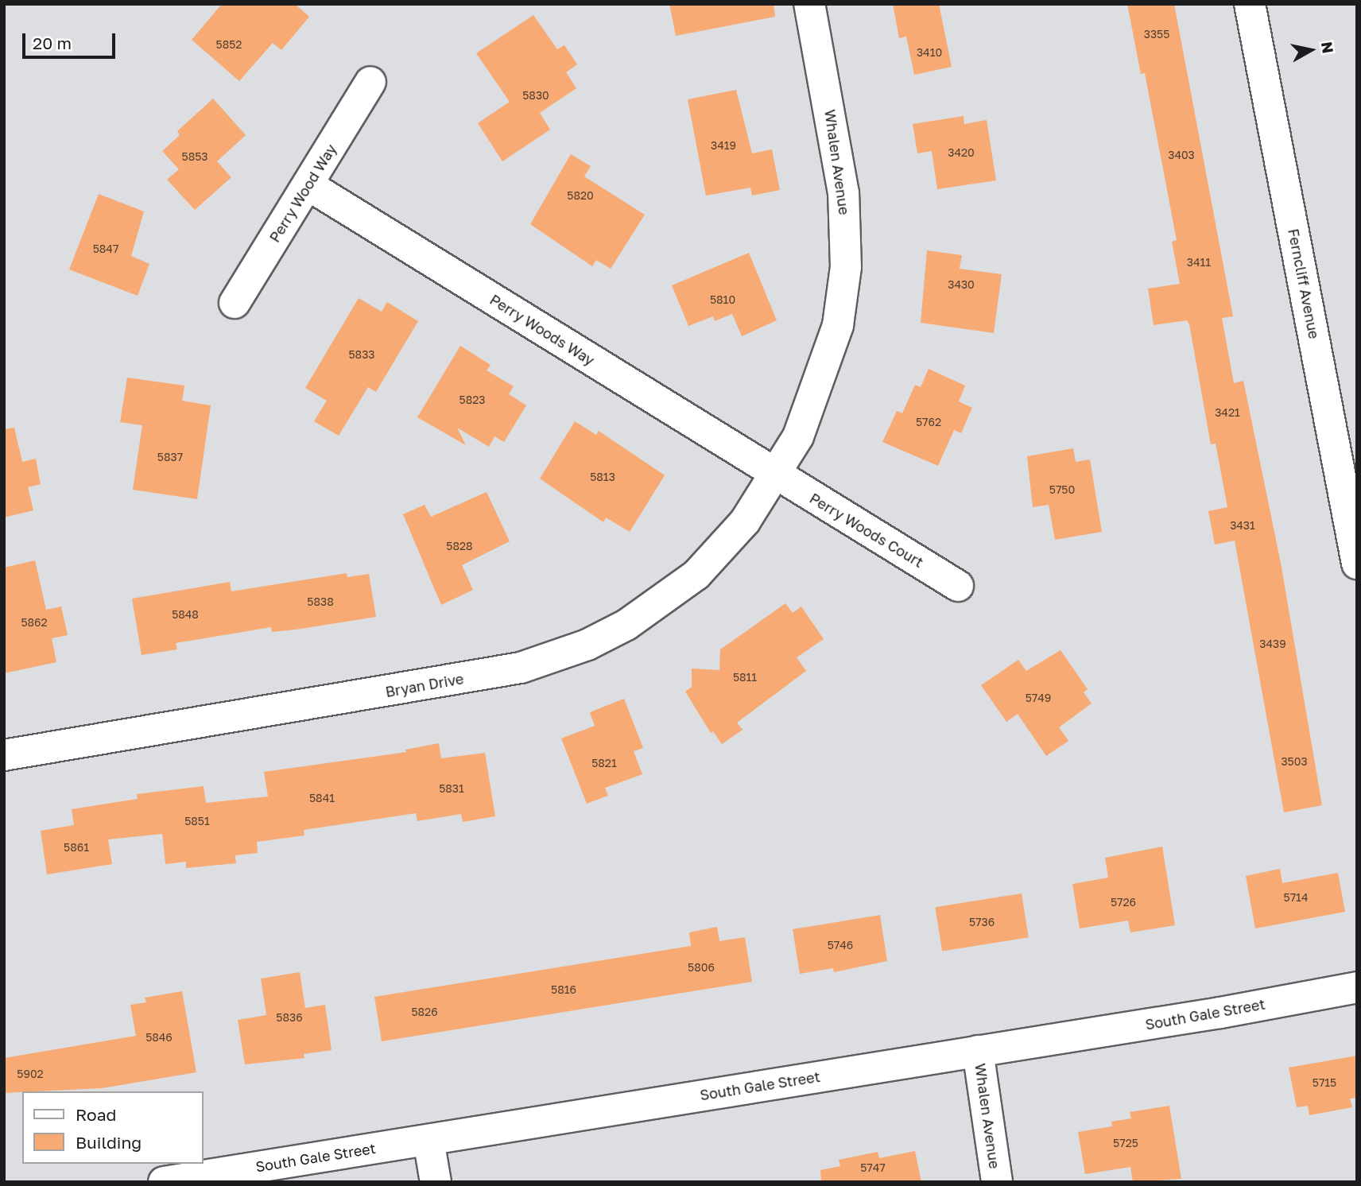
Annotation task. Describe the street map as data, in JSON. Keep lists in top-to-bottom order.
{
  "streets": {
    "street": [
      "Whalen Avenue",
      "Perry Wood Way",
      "Ferncliff Avenue",
      "Perry Woods Way",
      "Perry Woods Court",
      "Bryan Drive",
      "South Gale Street"
    ]
  },
  "crossings": [
    ["Whalen Avenue", "Perry Woods Way"],
    ["Whalen Avenue", "Perry Woods Court"],
    ["Whalen Avenue", "Bryan Drive"],
    ["Whalen Avenue", "South Gale Street"],
    ["Perry Wood Way", "Perry Woods Way"],
    ["Perry Woods Way", "Perry Woods Court"],
    ["Perry Woods Way", "Bryan Drive"],
    ["Perry Woods Court", "Bryan Drive"]
  ],
  "house_numbers": [
    "3355",
    "5852",
    "3410",
    "5830",
    "3419",
    "3420",
    "3403",
    "5853",
    "5820",
    "5847",
    "3411",
    "3430",
    "5810",
    "5833",
    "5823",
    "3421",
    "5762",
    "5837",
    "5813",
    "5750",
    "3431",
    "5828",
    "5838",
    "5848",
    "5862",
    "3439",
    "5811",
    "5749",
    "3503",
    "5821",
    "5831",
    "5841",
    "5851",
    "5861",
    "5714",
    "5726",
    "5736",
    "5746",
    "5806",
    "5816",
    "5826",
    "5836",
    "5846",
    "5902",
    "5715",
    "5725",
    "5747"
  ],
  "legend": ["Road", "Building"],
  "scale_bar": "20 m",
  "north": "right"
}
